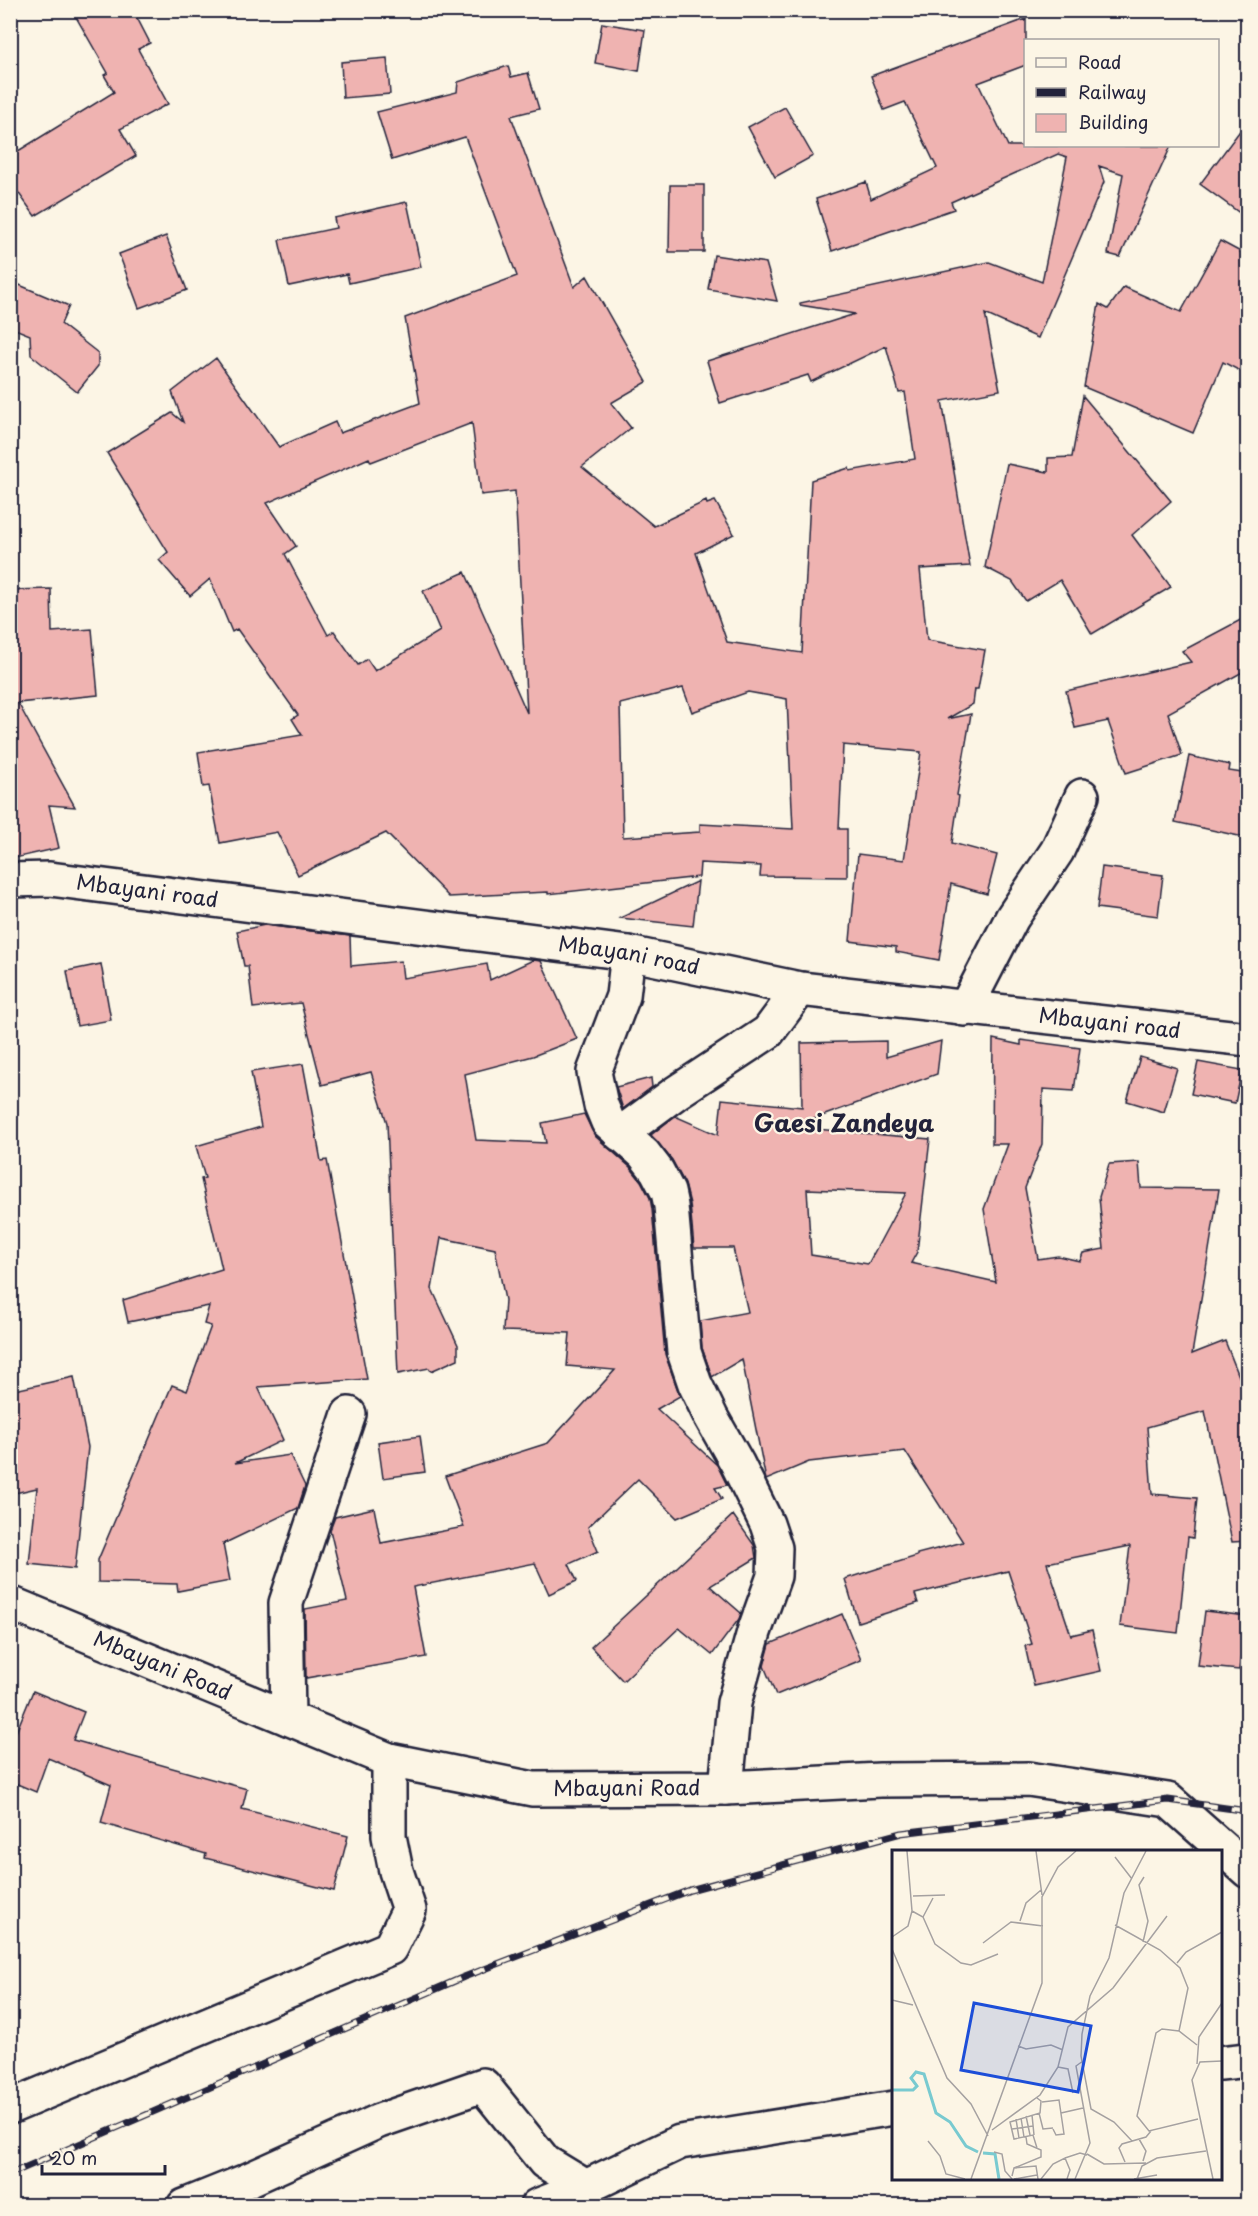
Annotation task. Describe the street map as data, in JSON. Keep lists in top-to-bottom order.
{
  "streets": {
    "street": ["Mbayani road", "Mbayani Road"]
  },
  "districts": ["Gaesi Zandeya"],
  "legend": ["Road", "Railway", "Building"],
  "scale_bar": "20 m"
}
